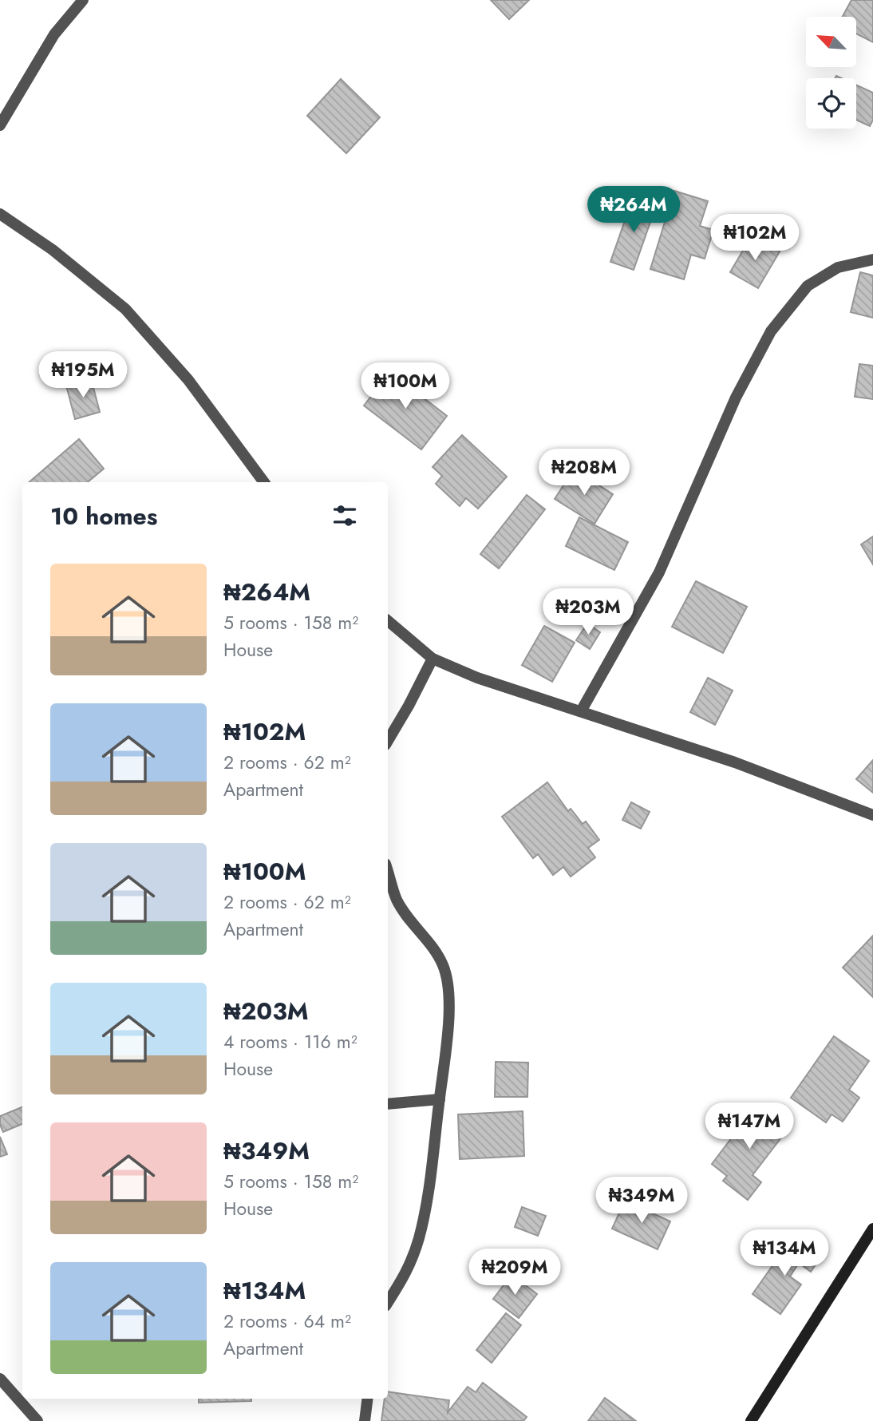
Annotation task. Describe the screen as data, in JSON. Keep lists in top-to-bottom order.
{
  "north": "top left",
  "page": {
    "price": [
      "₦264M",
      "₦102M",
      "₦195M",
      "₦100M",
      "₦208M",
      "₦203M",
      "₦147M",
      "₦349M",
      "₦134M",
      "₦209M"
    ],
    "heading": "10 homes",
    "list": [
      {
        "name": "₦264M",
        "note": "5 rooms · 158 m² · House"
      },
      {
        "name": "₦102M",
        "note": "2 rooms · 62 m² · Apartment"
      },
      {
        "name": "₦100M",
        "note": "2 rooms · 62 m² · Apartment"
      },
      {
        "name": "₦203M",
        "note": "4 rooms · 116 m² · House"
      },
      {
        "name": "₦349M",
        "note": "5 rooms · 158 m² · House"
      },
      {
        "name": "₦134M",
        "note": "2 rooms · 64 m² · Apartment"
      }
    ]
  }
}
